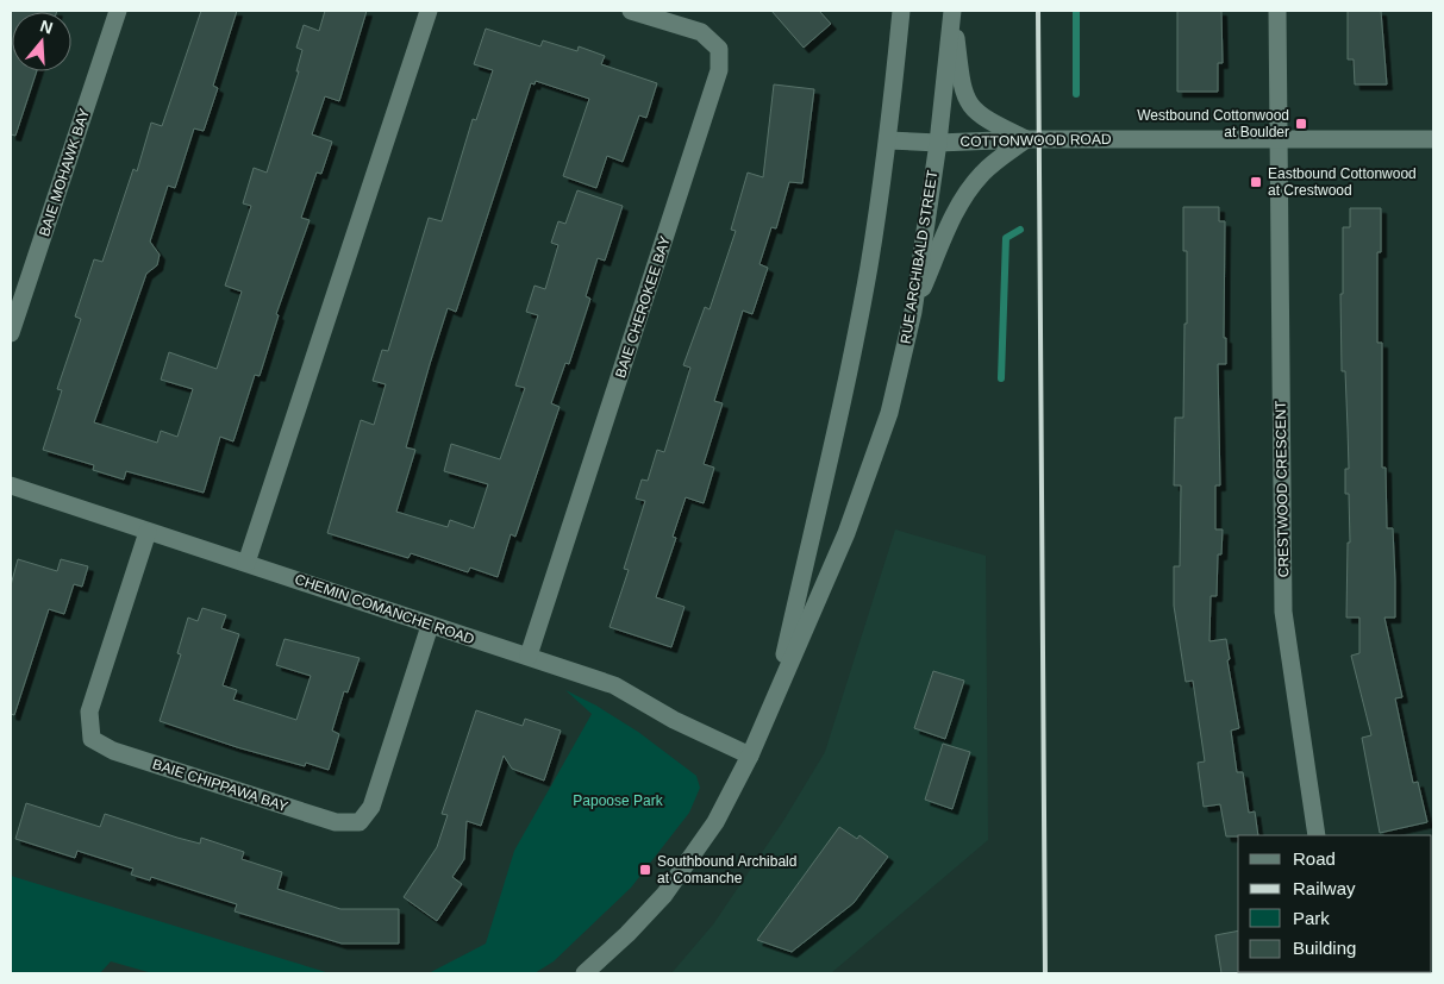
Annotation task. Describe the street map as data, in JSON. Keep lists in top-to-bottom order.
{
  "streets": {
    "street": [
      "COTTONWOOD ROAD",
      "BAIE MOHAWK BAY",
      "RUE ARCHIBALD STREET",
      "BAIE CHEROKEE BAY",
      "CRESTWOOD CRESCENT",
      "CHEMIN COMANCHE ROAD",
      "BAIE CHIPPAWA BAY"
    ]
  },
  "crossings": [
    ["COTTONWOOD ROAD", "RUE ARCHIBALD STREET"],
    ["COTTONWOOD ROAD", "CRESTWOOD CRESCENT"],
    ["RUE ARCHIBALD STREET", "CHEMIN COMANCHE ROAD"],
    ["BAIE CHEROKEE BAY", "CHEMIN COMANCHE ROAD"],
    ["CHEMIN COMANCHE ROAD", "BAIE CHIPPAWA BAY"]
  ],
  "parks": ["Papoose Park"],
  "places": {
    "transit": ["Westbound Cottonwood at Boulder", "Eastbound Cottonwood at Crestwood", "Southbound Archibald at Comanche"]
  },
  "legend": [
    "Road",
    "Railway",
    "Park",
    "Building"
  ],
  "north": "top"
}
